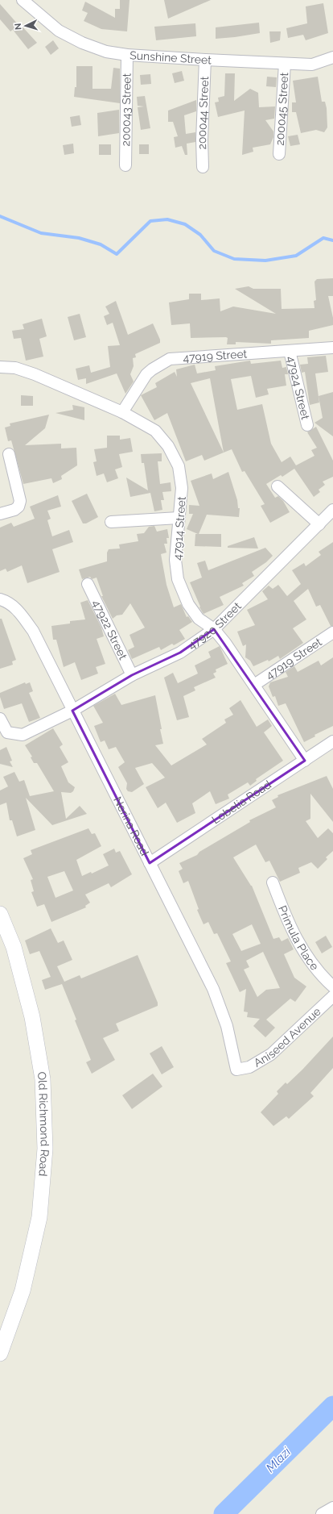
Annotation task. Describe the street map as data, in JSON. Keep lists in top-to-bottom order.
{
  "streets": {
    "street": [
      "Sunshine Street",
      "200045 Street",
      "200043 Street",
      "200044 Street",
      "47919 Street",
      "47924 Street",
      "47914 Street",
      "47920 Street",
      "47922 Street",
      "Lobelia Road",
      "Nerina Road",
      "Primula Place",
      "Aniseed Avenue",
      "Old Richmond Road"
    ]
  },
  "crossings": [
    ["Sunshine Street", "200045 Street"],
    ["Sunshine Street", "200043 Street"],
    ["Sunshine Street", "200044 Street"],
    ["47919 Street", "47924 Street"],
    ["47919 Street", "47914 Street"],
    ["47914 Street", "47920 Street"],
    ["47914 Street", "Lobelia Road"],
    ["47920 Street", "47922 Street"],
    ["47920 Street", "Nerina Road"],
    ["Lobelia Road", "Nerina Road"],
    ["Nerina Road", "Aniseed Avenue"]
  ],
  "water": ["Mlazi"],
  "north": "left"
}
